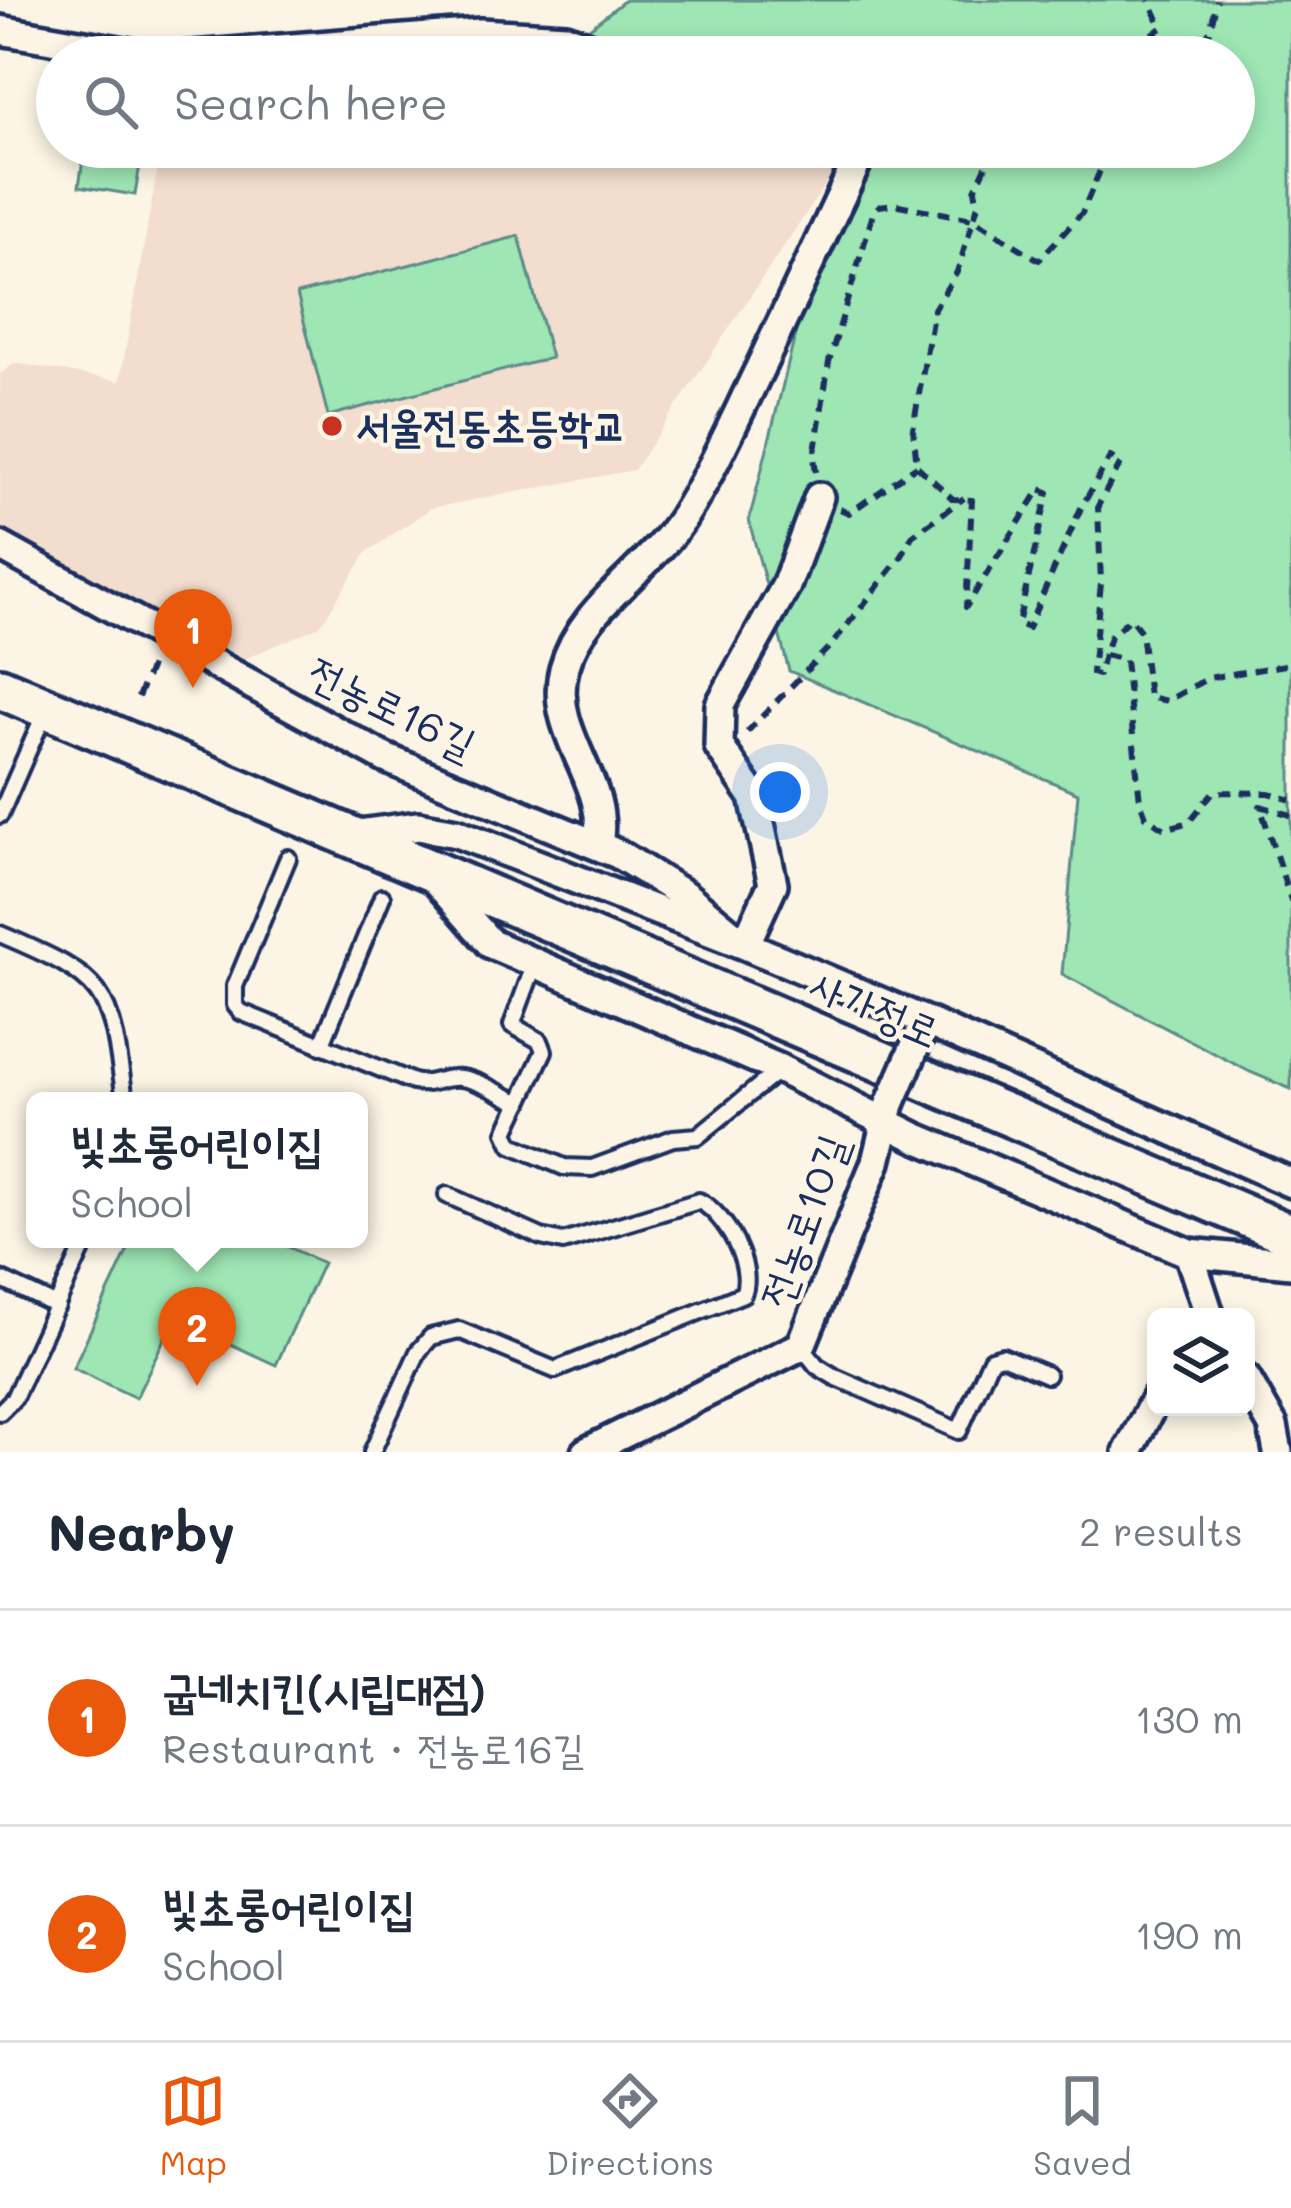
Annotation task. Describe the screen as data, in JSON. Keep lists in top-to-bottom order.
{
  "streets": {
    "main road": ["사가정로"],
    "street": ["전농로16길", "전농로10길"]
  },
  "crossings": [
    ["사가정로", "전농로10길"]
  ],
  "places": ["서울전동초등학교"],
  "page": {
    "search": "Search here",
    "pins": ["1", "2"],
    "popup": ["빛초롱어린이집", "School"],
    "heading": ["Nearby", "2 results"],
    "list": [
      {
        "mark": "1",
        "name": "굽네치킨(시립대점)",
        "note": "Restaurant · 전농로16길",
        "value": "130 m"
      },
      {
        "mark": "2",
        "name": "빛초롱어린이집",
        "note": "School",
        "value": "190 m"
      }
    ],
    "nav": ["Map", "Directions", "Saved"]
  }
}
